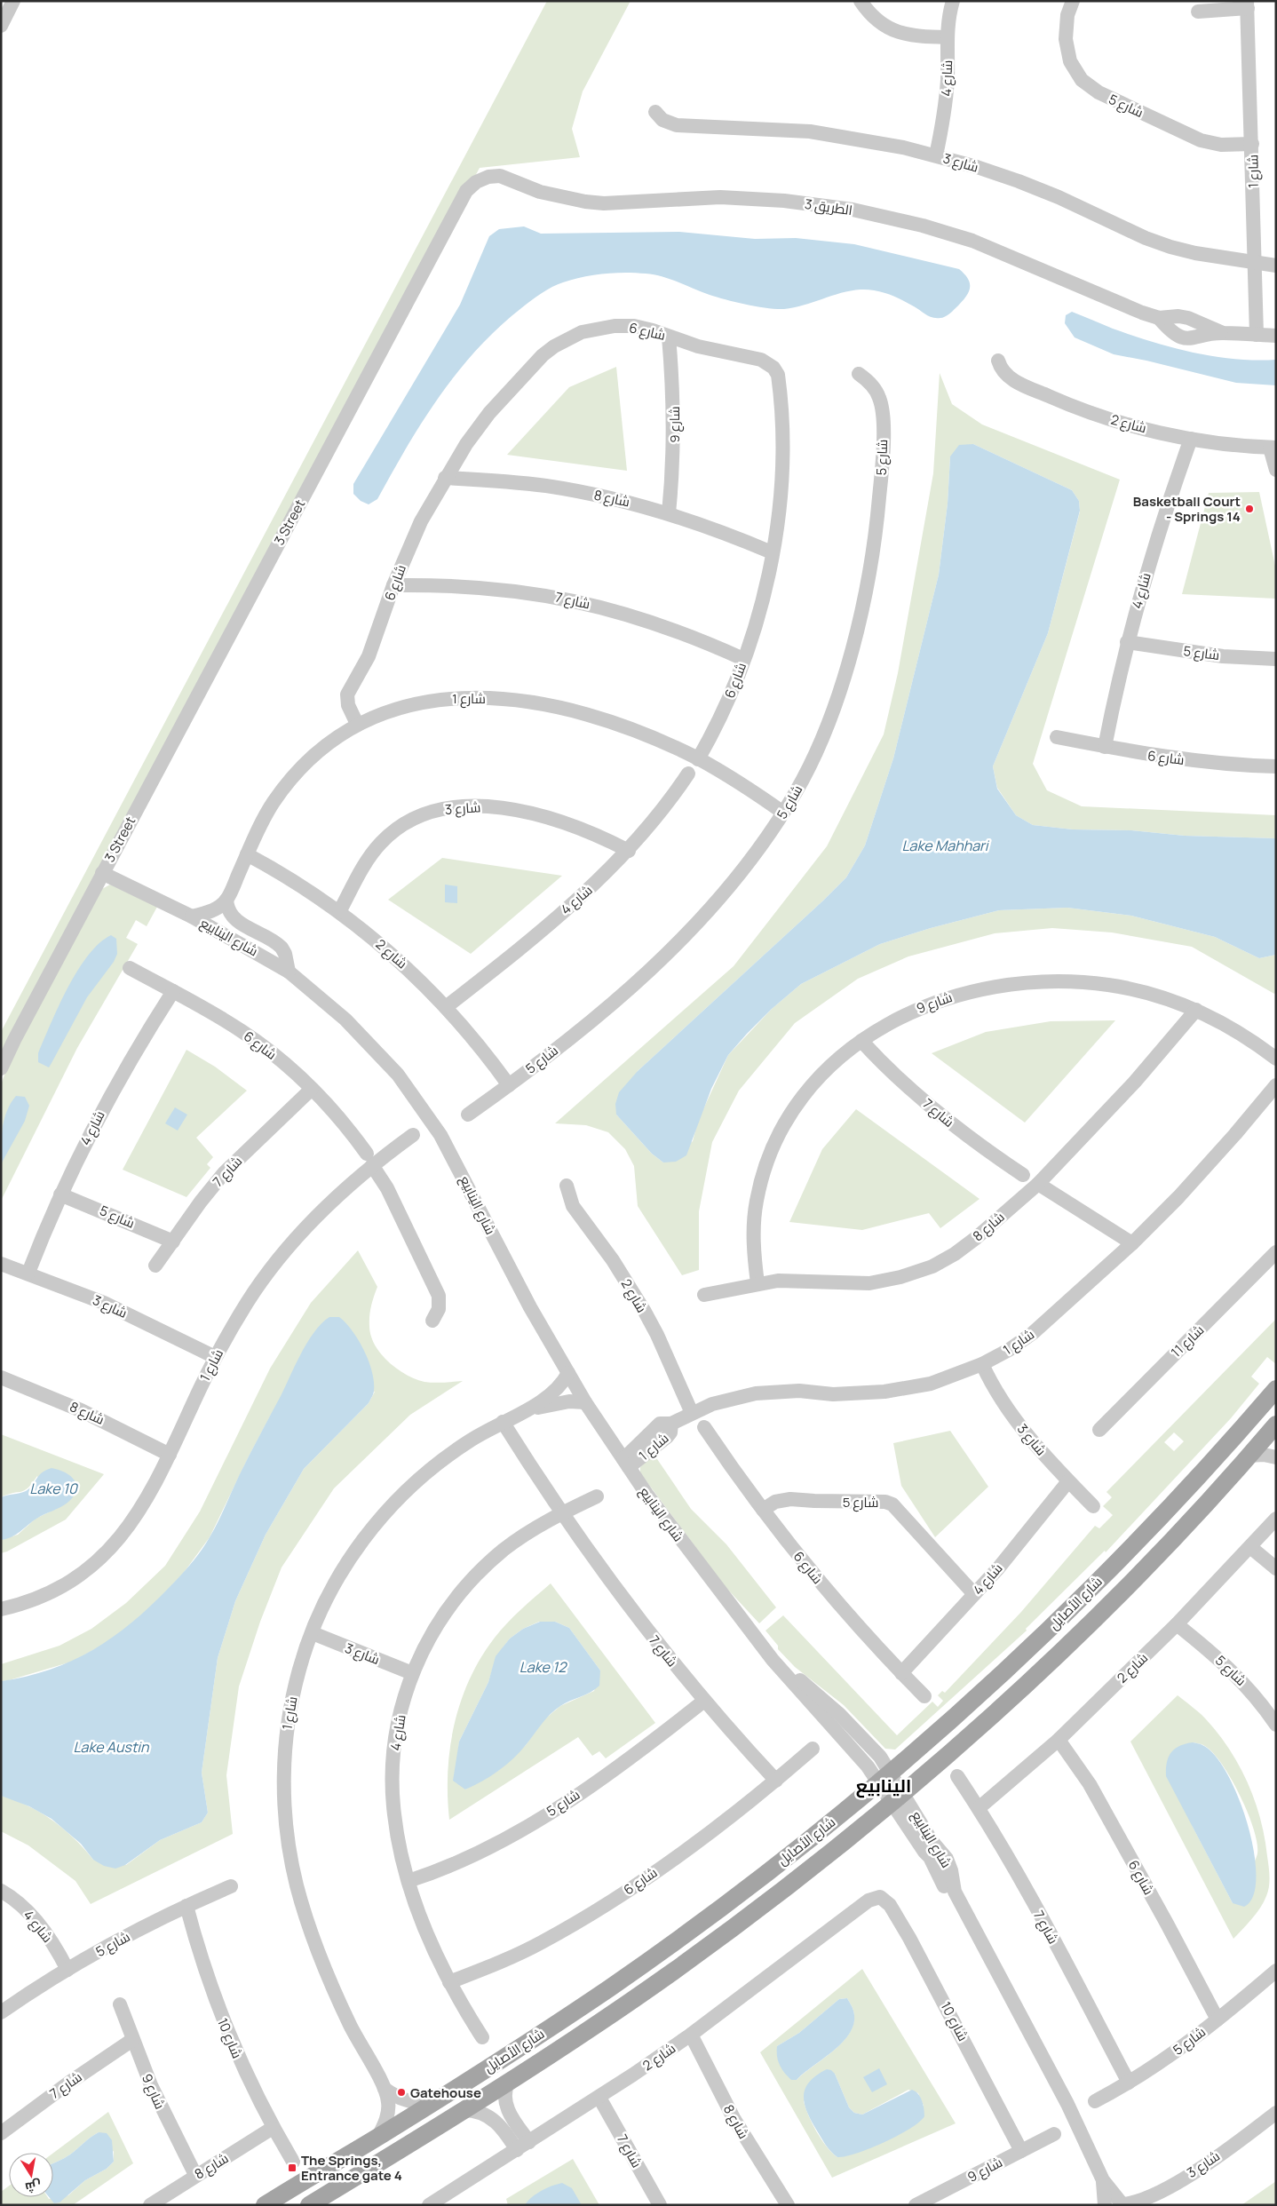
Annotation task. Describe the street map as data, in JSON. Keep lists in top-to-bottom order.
{
  "streets": {
    "main road": ["شارع الأصايل"],
    "street": [
      "شارع 4",
      "شارع 5",
      "شارع 3",
      "شارع 1",
      "3 الطريق",
      "شارع 6",
      "شارع 2",
      "شارع 9",
      "شارع 8",
      "3 Street",
      "شارع 7",
      "شارع الينابيع",
      "شارع 11",
      "شارع 10"
    ]
  },
  "crossings": [
    ["شارع 4", "شارع 5"],
    ["شارع 4", "شارع 3"],
    ["شارع 4", "شارع 6"],
    ["شارع 4", "شارع 2"],
    ["شارع 4", "شارع 7"],
    ["شارع 5", "شارع 1"],
    ["شارع 5", "شارع 6"],
    ["شارع 5", "شارع 2"],
    ["شارع 5", "شارع 7"],
    ["شارع 5", "شارع 10"],
    ["شارع 3", "شارع 1"],
    ["شارع 3", "شارع 2"],
    ["شارع 3", "شارع الينابيع"],
    ["شارع 1", "شارع 6"],
    ["شارع 1", "شارع 2"],
    ["شارع 1", "شارع 8"],
    ["شارع 1", "شارع الينابيع"],
    ["شارع 1", "شارع الأصايل"],
    ["3 الطريق", "3 Street"],
    ["شارع 6", "شارع 2"],
    ["شارع 6", "شارع 9"],
    ["شارع 6", "شارع 8"],
    ["شارع 6", "شارع 7"],
    ["شارع 2", "شارع 8"],
    ["شارع 2", "شارع 7"],
    ["شارع 2", "شارع 10"],
    ["شارع 9", "شارع 8"],
    ["شارع 9", "شارع 7"],
    ["شارع 9", "شارع 10"],
    ["شارع 8", "شارع 10"],
    ["3 Street", "شارع الينابيع"],
    ["شارع الينابيع", "شارع الأصايل"]
  ],
  "districts": ["الينابيع"],
  "water": [
    "Lake Mahhari",
    "Lake 10",
    "Lake 12",
    "Lake Austin"
  ],
  "places": {
    "other": ["Basketball Court - Springs 14", "Gatehouse"],
    "transit": ["The Springs, Entrance gate 4"]
  },
  "north": "bottom"
}
